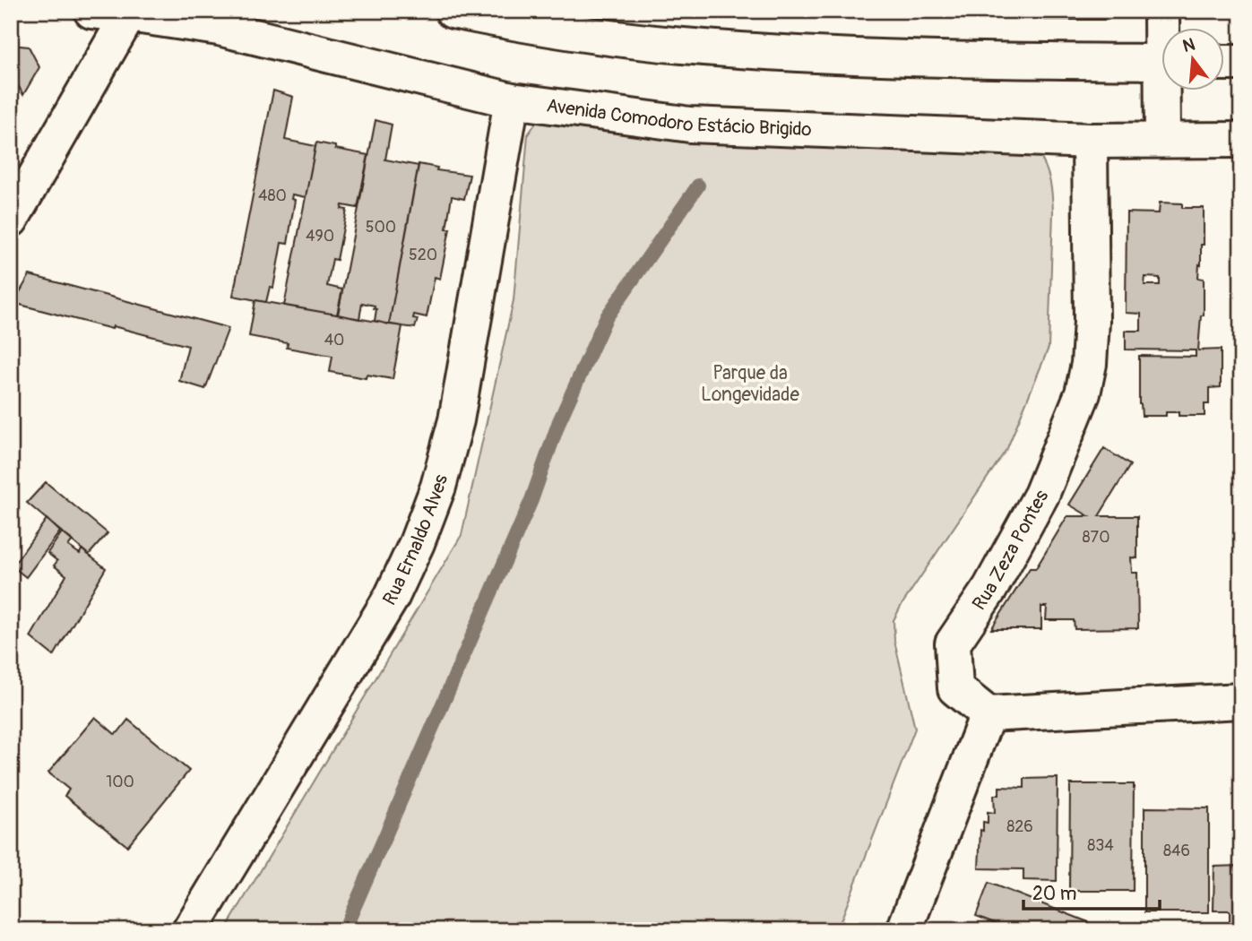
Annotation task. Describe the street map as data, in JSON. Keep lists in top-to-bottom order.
{
  "streets": {
    "street": ["Avenida Comodoro Estácio Brigido", "Rua Ernaldo Alves", "Rua Zeza Pontes"]
  },
  "crossings": [
    ["Avenida Comodoro Estácio Brigido", "Rua Ernaldo Alves"],
    ["Avenida Comodoro Estácio Brigido", "Rua Zeza Pontes"]
  ],
  "parks": ["Parque da Longevidade"],
  "house_numbers": [
    "480",
    "500",
    "490",
    "520",
    "40",
    "870",
    "100",
    "826",
    "834",
    "846"
  ],
  "scale_bar": "20 m",
  "north": "top"
}
